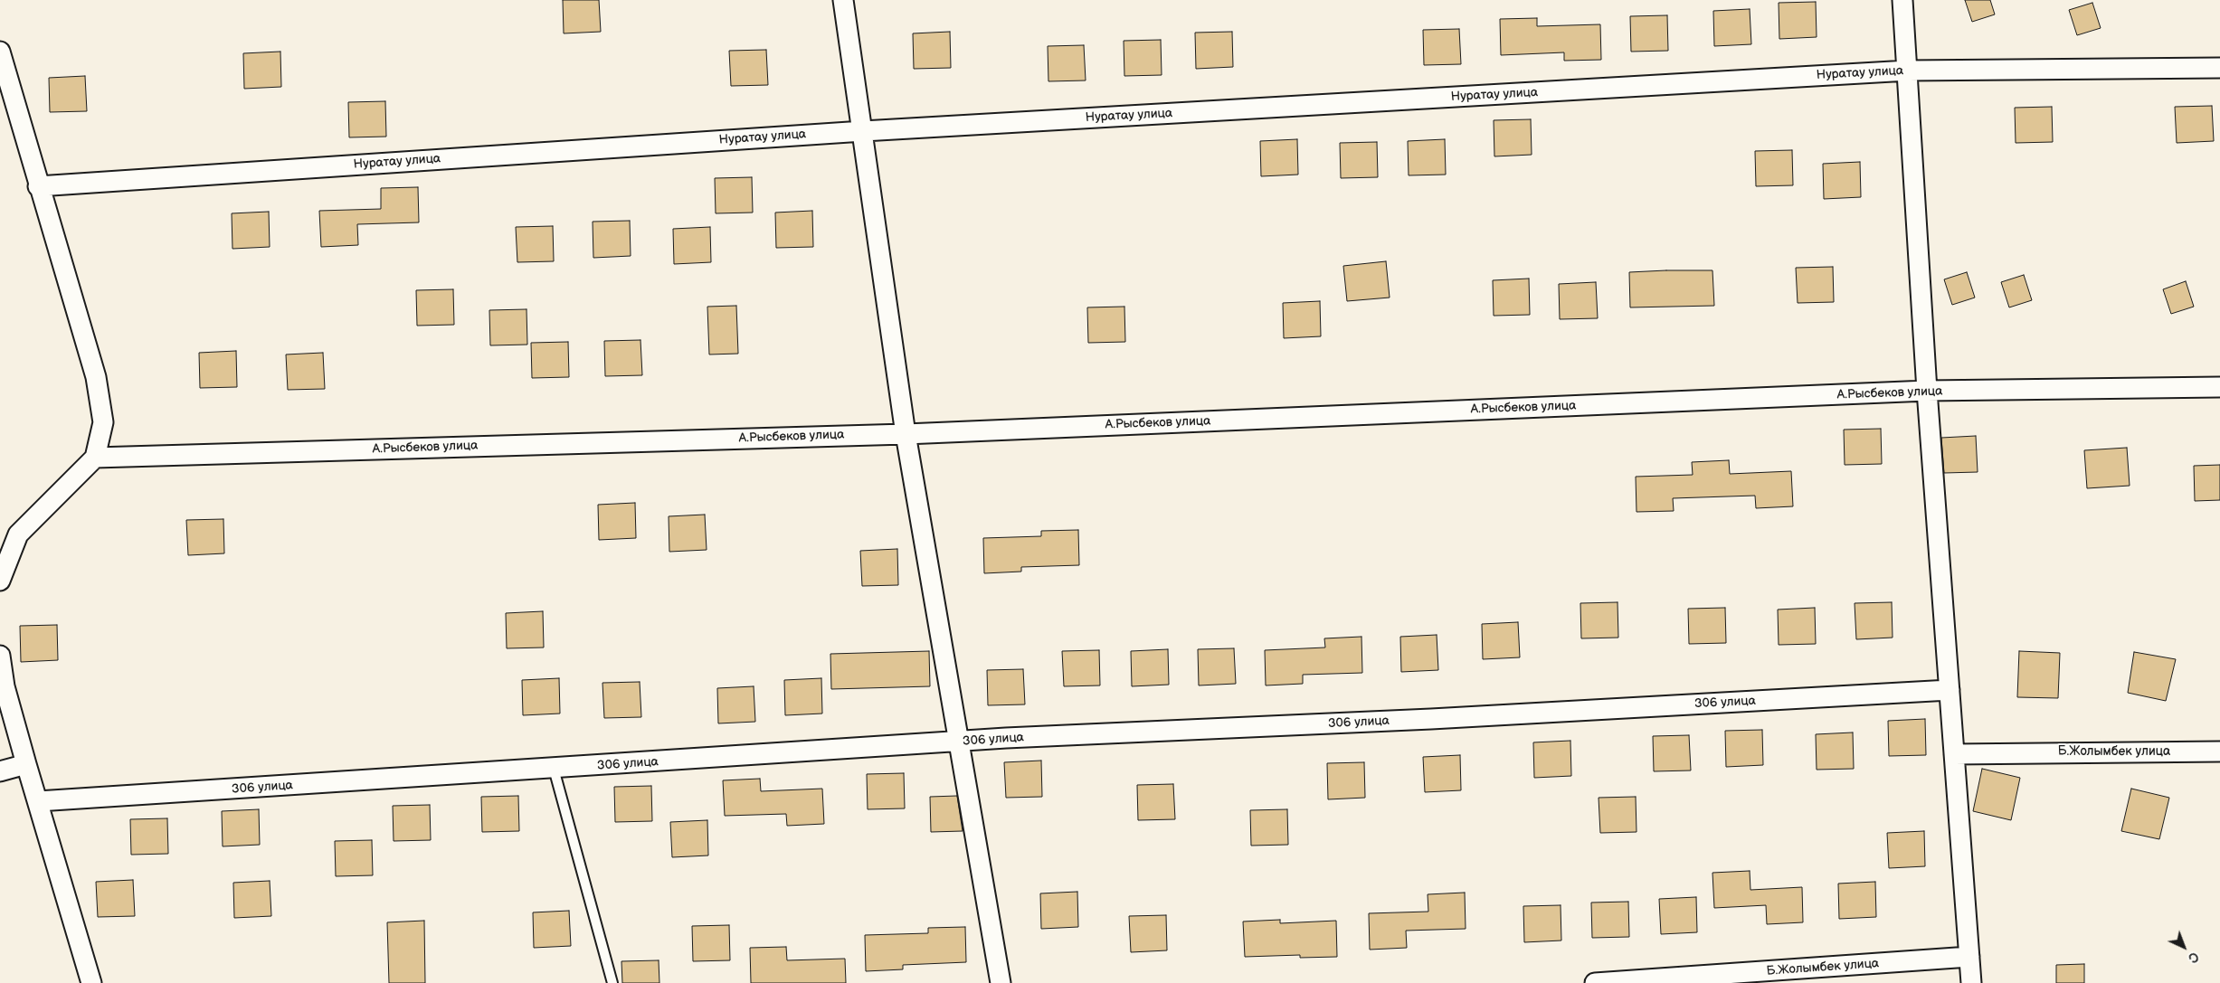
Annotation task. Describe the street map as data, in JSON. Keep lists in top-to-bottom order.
{
  "streets": {
    "street": [
      "Нуратау улица",
      "А.Рысбеков улица",
      "306 улица",
      "Б.Жолымбек улица"
    ]
  },
  "north": "bottom right"
}
